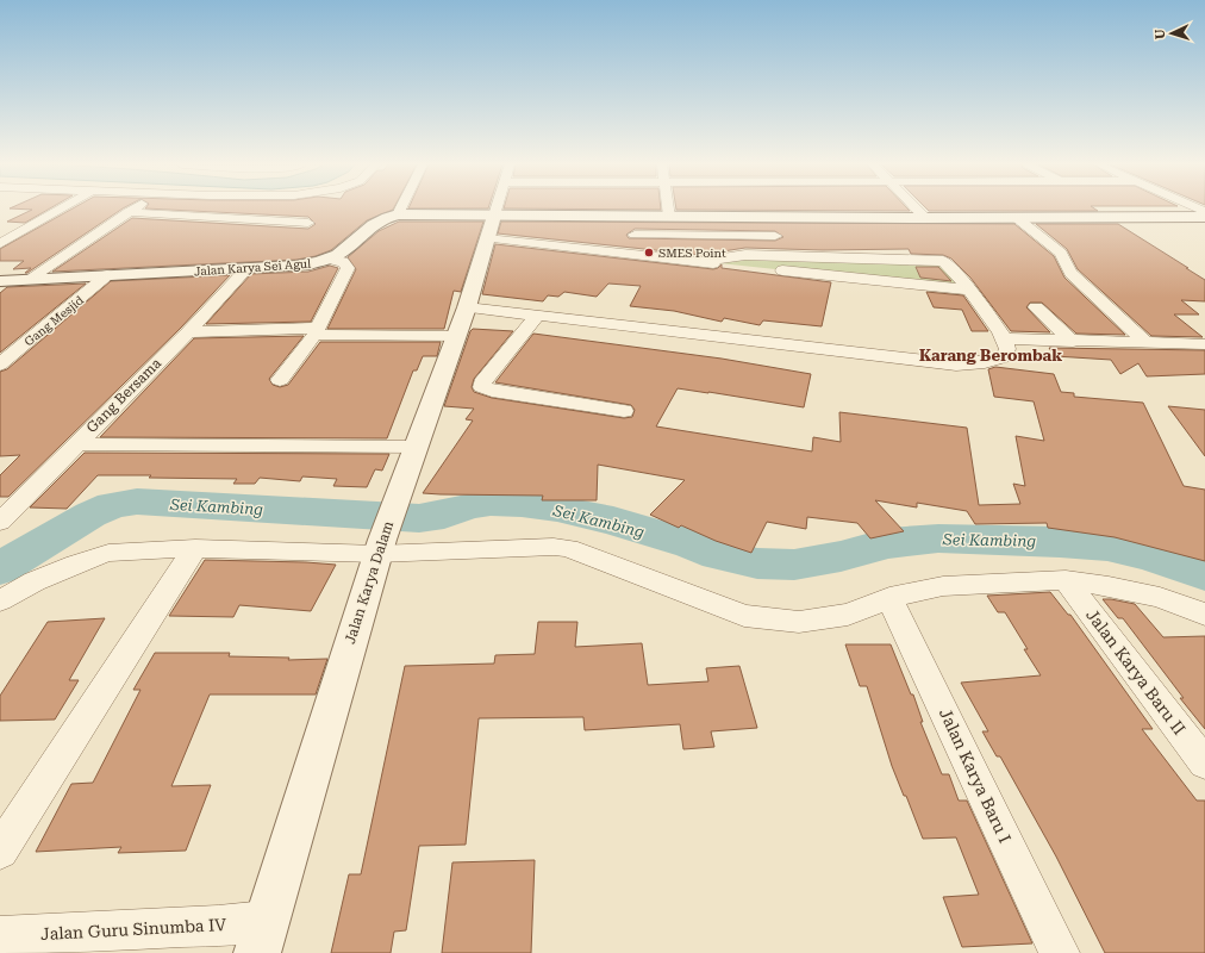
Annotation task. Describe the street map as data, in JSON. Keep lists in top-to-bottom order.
{
  "streets": {
    "main road": ["Jalan Karya Sei Agul", "Jalan Karya Dalam"],
    "street": [
      "Gang Mesjid",
      "Gang Bersama",
      "Jalan Karya Baru II",
      "Jalan Karya Baru I",
      "Jalan Guru Sinumba IV"
    ]
  },
  "crossings": [
    ["Jalan Karya Sei Agul", "Gang Mesjid"],
    ["Jalan Karya Sei Agul", "Gang Bersama"],
    ["Jalan Karya Sei Agul", "Jalan Karya Dalam"],
    ["Jalan Karya Dalam", "Jalan Guru Sinumba IV"]
  ],
  "districts": ["Karang Berombak"],
  "water": ["Sei Kambing"],
  "places": ["SMES Point"],
  "north": "left"
}
